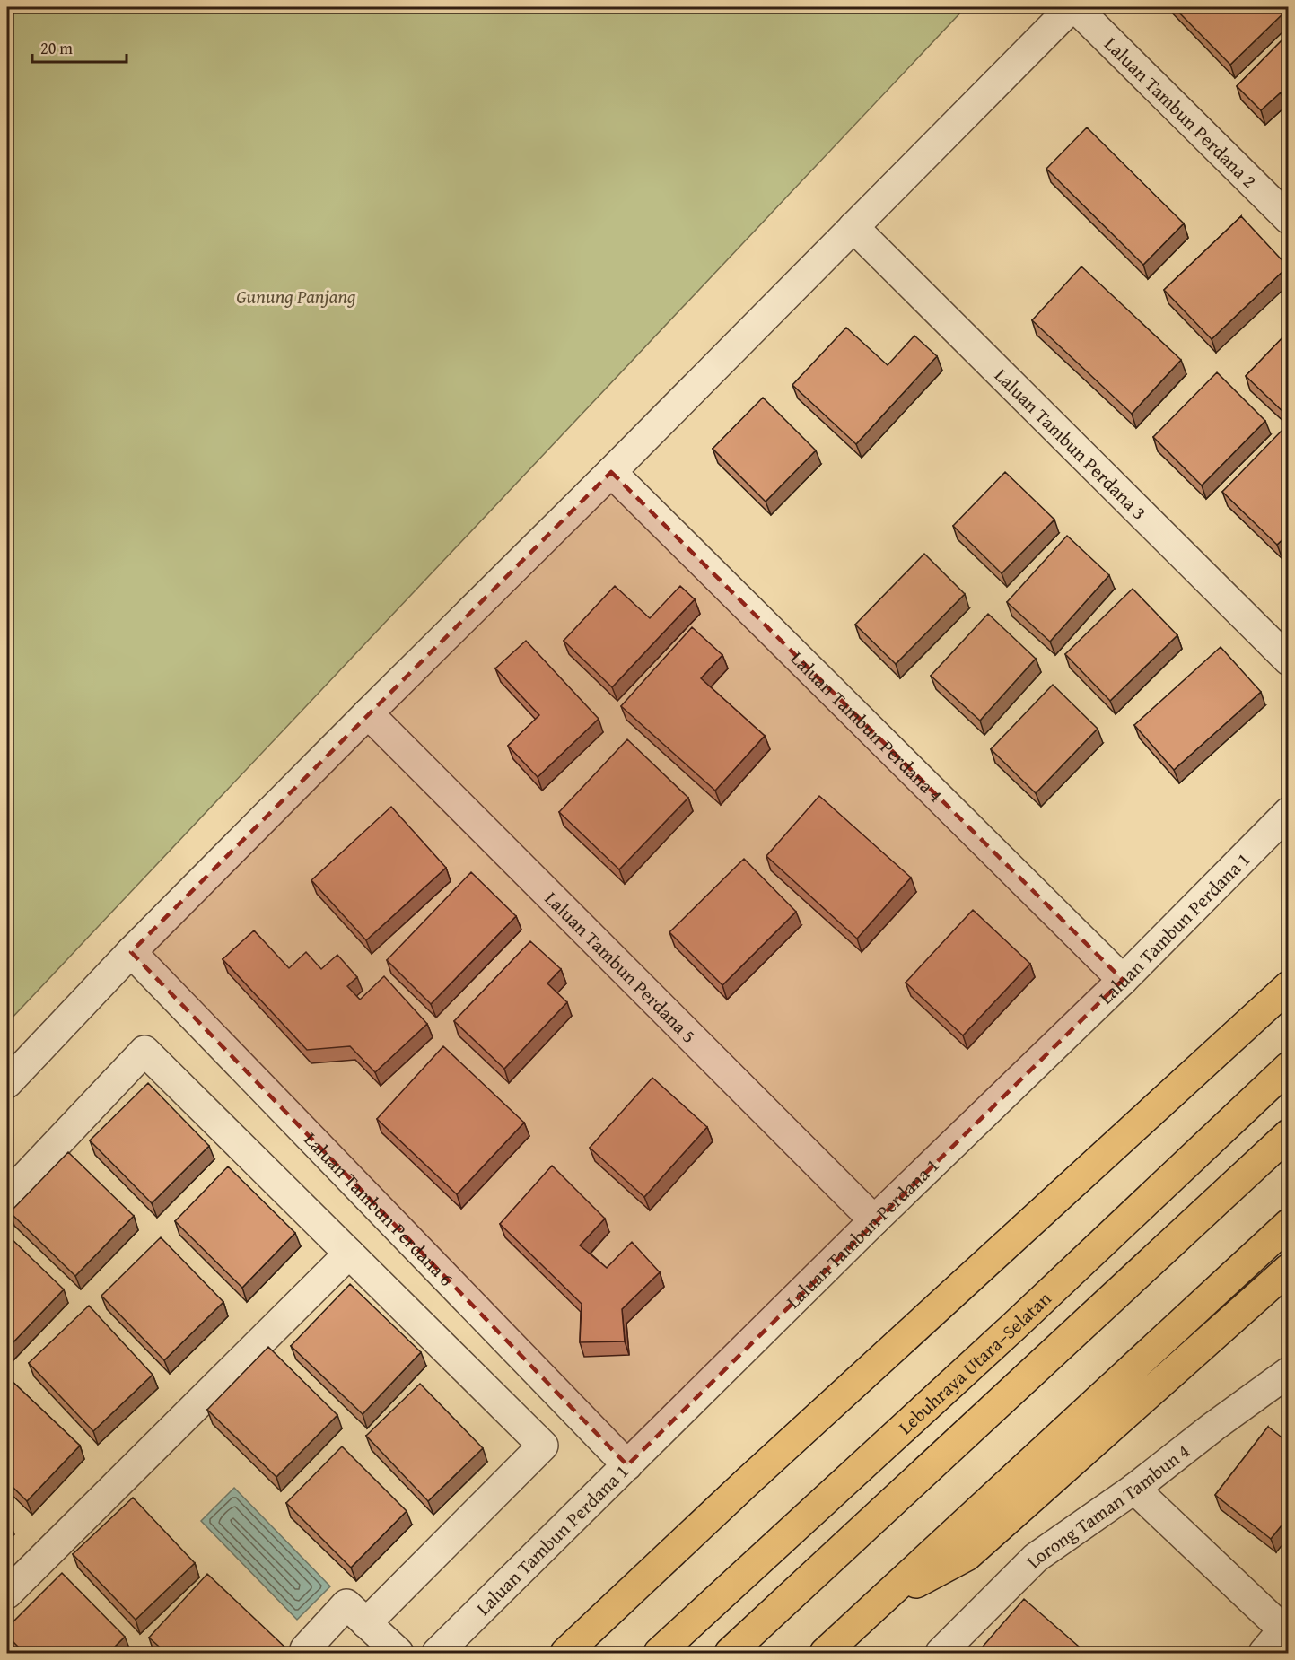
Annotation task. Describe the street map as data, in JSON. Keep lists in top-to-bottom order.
{
  "streets": {
    "main road": ["Lebuhraya Utara–Selatan"],
    "street": [
      "Laluan Tambun Perdana 2",
      "Laluan Tambun Perdana 3",
      "Laluan Tambun Perdana 4",
      "Laluan Tambun Perdana 1",
      "Laluan Tambun Perdana 5",
      "Laluan Tambun Perdana 6",
      "Lorong Taman Tambun 4"
    ]
  },
  "crossings": [
    ["Laluan Tambun Perdana 4", "Laluan Tambun Perdana 1"],
    ["Laluan Tambun Perdana 1", "Laluan Tambun Perdana 5"],
    ["Laluan Tambun Perdana 1", "Laluan Tambun Perdana 6"]
  ],
  "parks": ["Gunung Panjang"],
  "scale_bar": "20 m"
}
